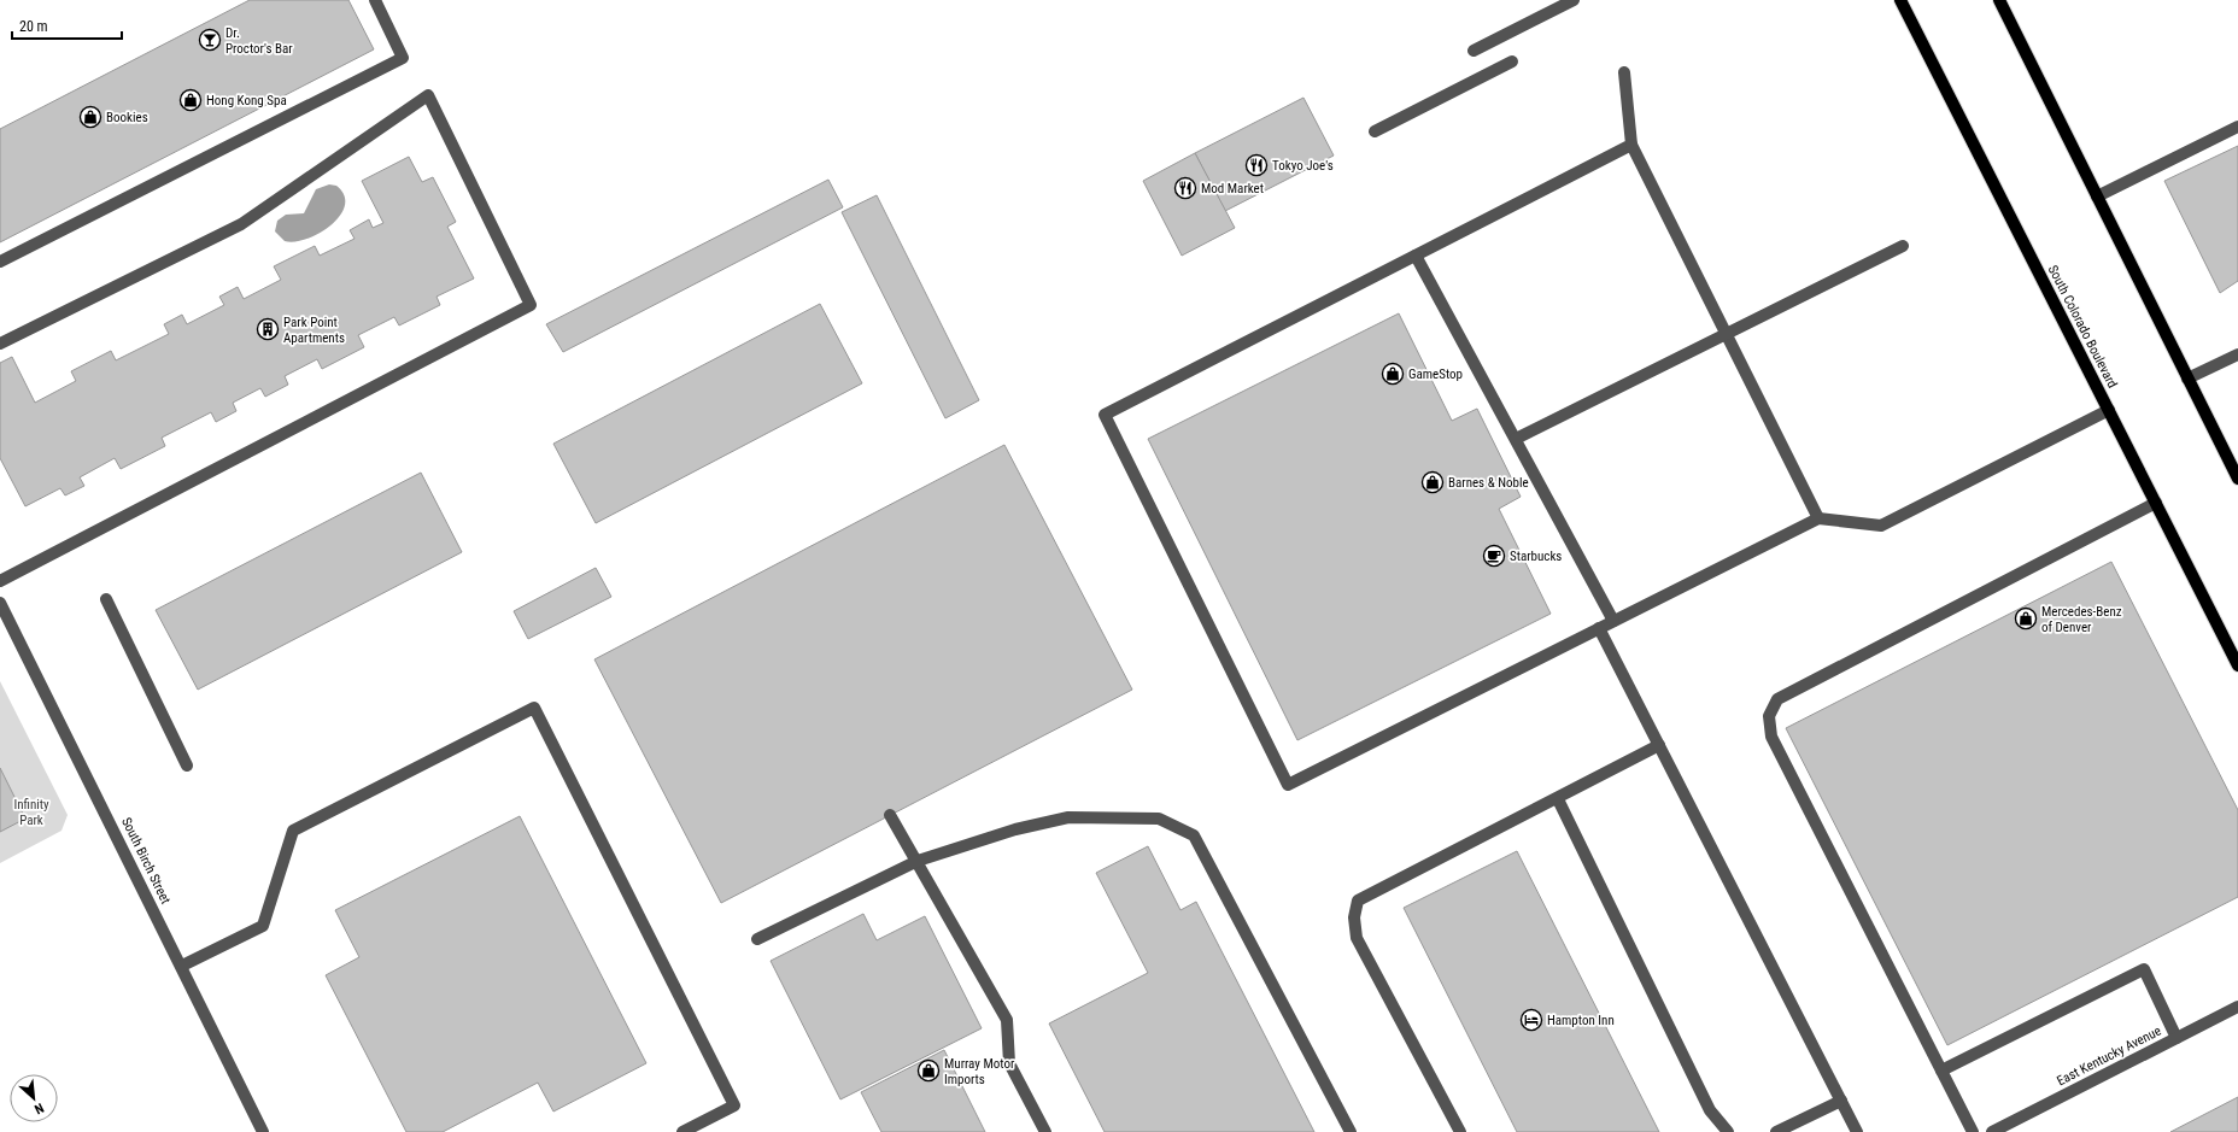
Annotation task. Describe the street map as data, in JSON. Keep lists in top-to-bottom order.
{
  "streets": {
    "main road": ["South Colorado Boulevard"],
    "street": ["South Birch Street", "East Kentucky Avenue"]
  },
  "parks": ["Infinity Park"],
  "places": {
    "bar": ["Dr. Proctor's Bar"],
    "shop": [
      "Hong Kong Spa",
      "Bookies",
      "GameStop",
      "Barnes & Noble",
      "Mercedes-Benz of Denver",
      "Murray Motor Imports"
    ],
    "restaurant": ["Tokyo Joe's", "Mod Market"],
    "building": ["Park Point Apartments"],
    "cafe": ["Starbucks"],
    "hotel": ["Hampton Inn"]
  },
  "scale_bar": "20 m",
  "north": "bottom right"
}
